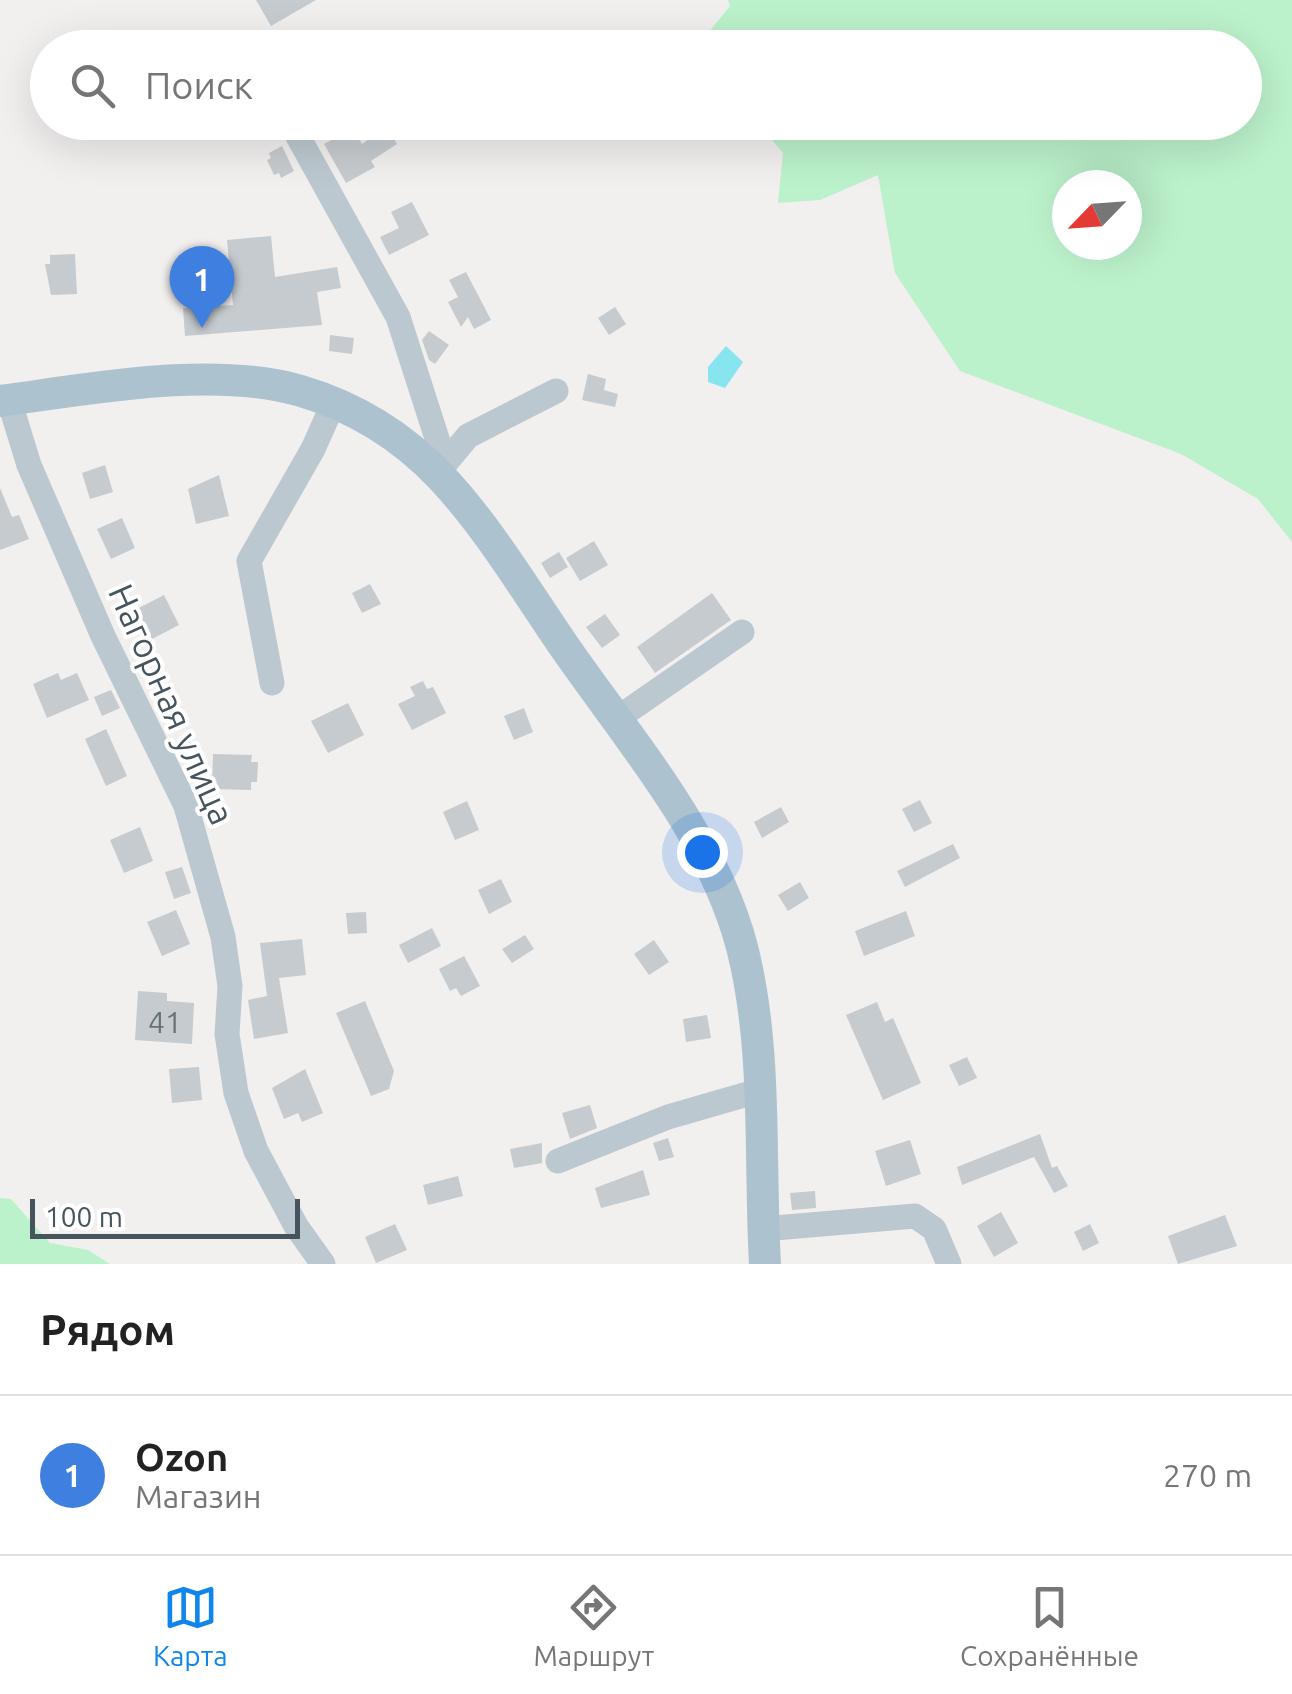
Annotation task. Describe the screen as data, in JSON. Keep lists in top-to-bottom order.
{
  "streets": {
    "street": ["Нагорная улица"]
  },
  "house_numbers": ["41"],
  "scale_bar": "100 m",
  "north": "bottom left",
  "page": {
    "search": "Поиск",
    "pins": "1",
    "scale": "100 m",
    "heading": "Рядом",
    "list": [
      {
        "mark": "1",
        "name": "Ozon",
        "note": "Магазин",
        "value": "270 m"
      }
    ],
    "nav": ["Карта", "Маршрут", "Сохранённые"]
  }
}
